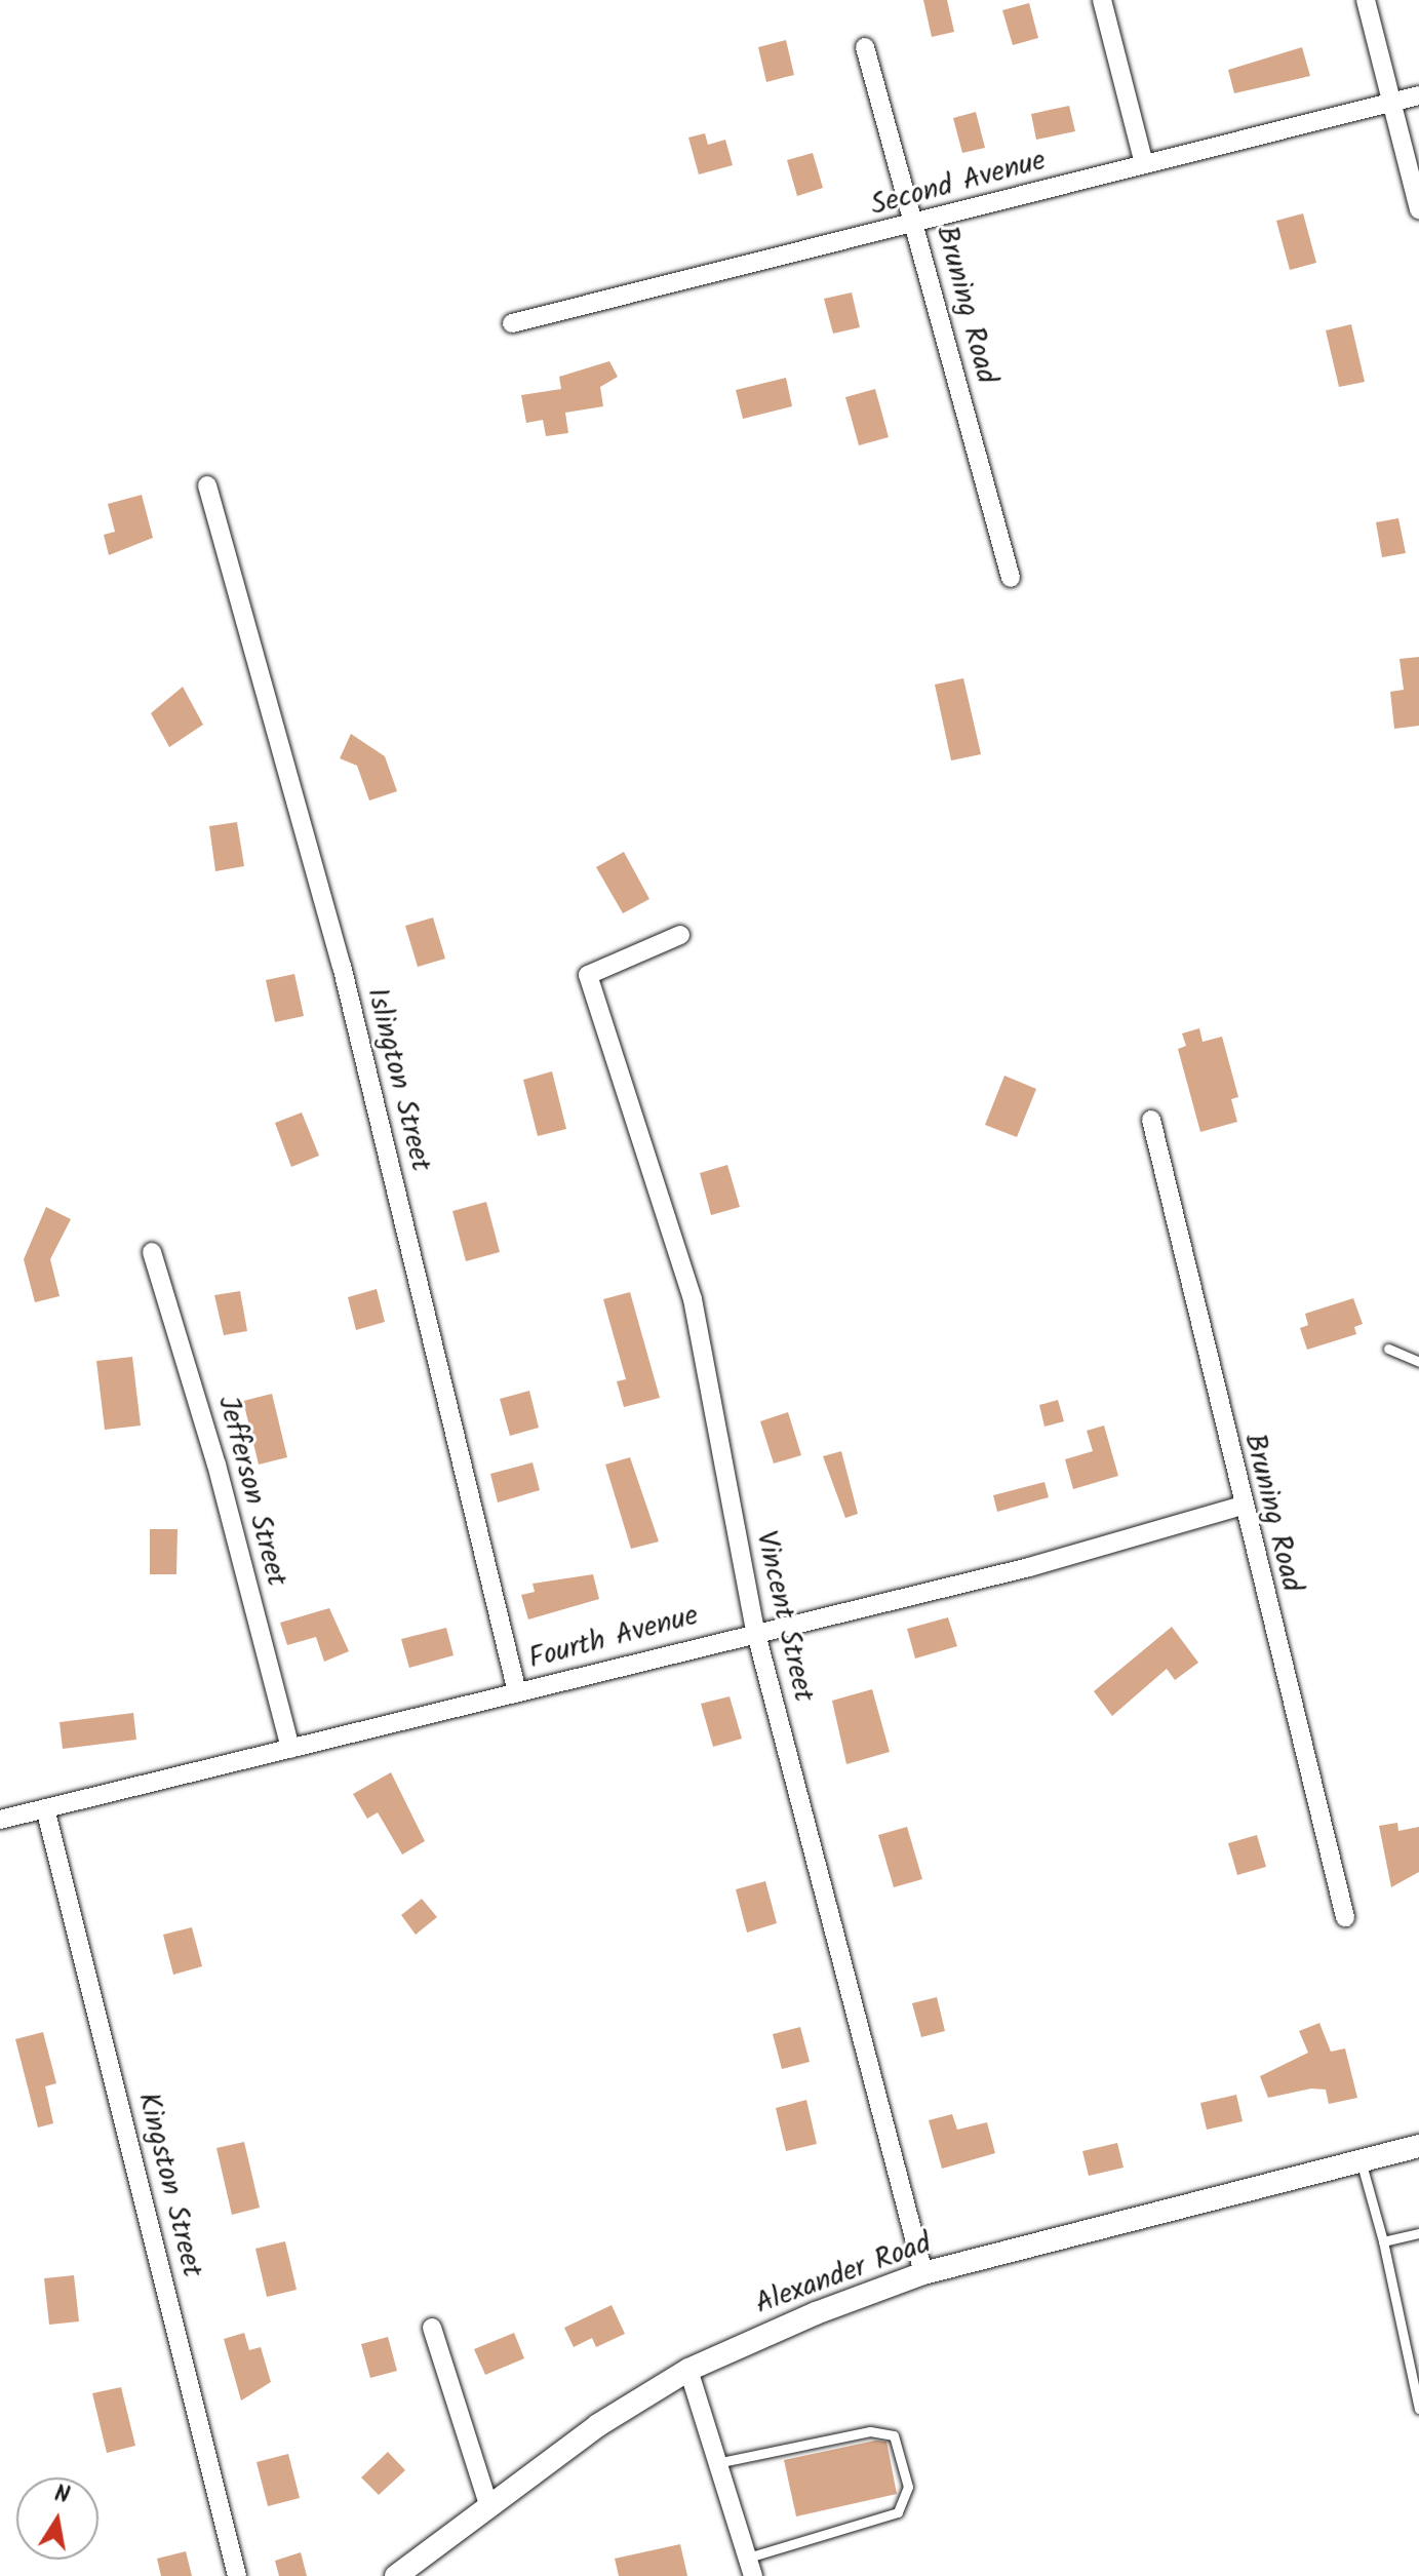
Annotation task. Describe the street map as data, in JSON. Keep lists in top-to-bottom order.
{
  "streets": {
    "street": [
      "Second Avenue",
      "Bruning Road",
      "Islington Street",
      "Jefferson Street",
      "Vincent Street",
      "Fourth Avenue",
      "Kingston Street",
      "Alexander Road"
    ]
  },
  "crossings": [
    ["Second Avenue", "Bruning Road"],
    ["Bruning Road", "Fourth Avenue"],
    ["Islington Street", "Fourth Avenue"],
    ["Jefferson Street", "Fourth Avenue"],
    ["Vincent Street", "Fourth Avenue"],
    ["Vincent Street", "Alexander Road"],
    ["Fourth Avenue", "Kingston Street"]
  ],
  "north": "top"
}
